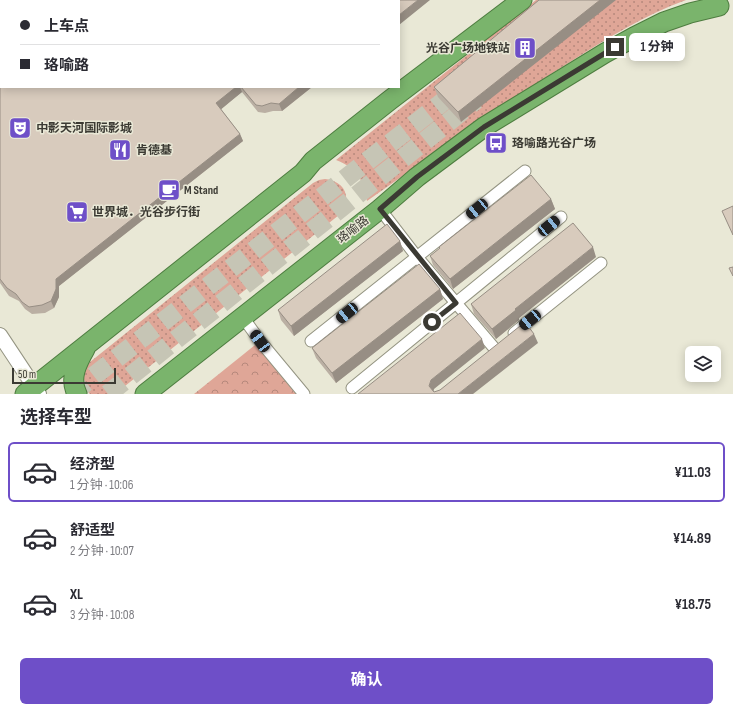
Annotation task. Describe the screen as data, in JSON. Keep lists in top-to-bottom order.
{
  "streets": {
    "highway": ["珞喻路"]
  },
  "places": {
    "building": ["光谷广场地铁站"],
    "theatre": ["中影天河国际影城"],
    "bus stop": ["珞喻路光谷广场"],
    "restaurant": ["肯德基"],
    "cafe": ["M Stand"],
    "supermarket": ["世界城．光谷步行街"]
  },
  "scale_bar": "50 m",
  "page": {
    "banner": ["上车点", "珞喻路"],
    "bubble": "1 分钟",
    "scale": "50 m",
    "heading": "选择车型",
    "list": [
      {
        "name": "经济型",
        "note": "1 分钟 · 10:06",
        "value": "¥11.03"
      },
      {
        "name": "舒适型",
        "note": "2 分钟 · 10:07",
        "value": "¥14.89"
      },
      {
        "name": "XL",
        "note": "3 分钟 · 10:08",
        "value": "¥18.75"
      }
    ],
    "buttons": "确认"
  }
}
